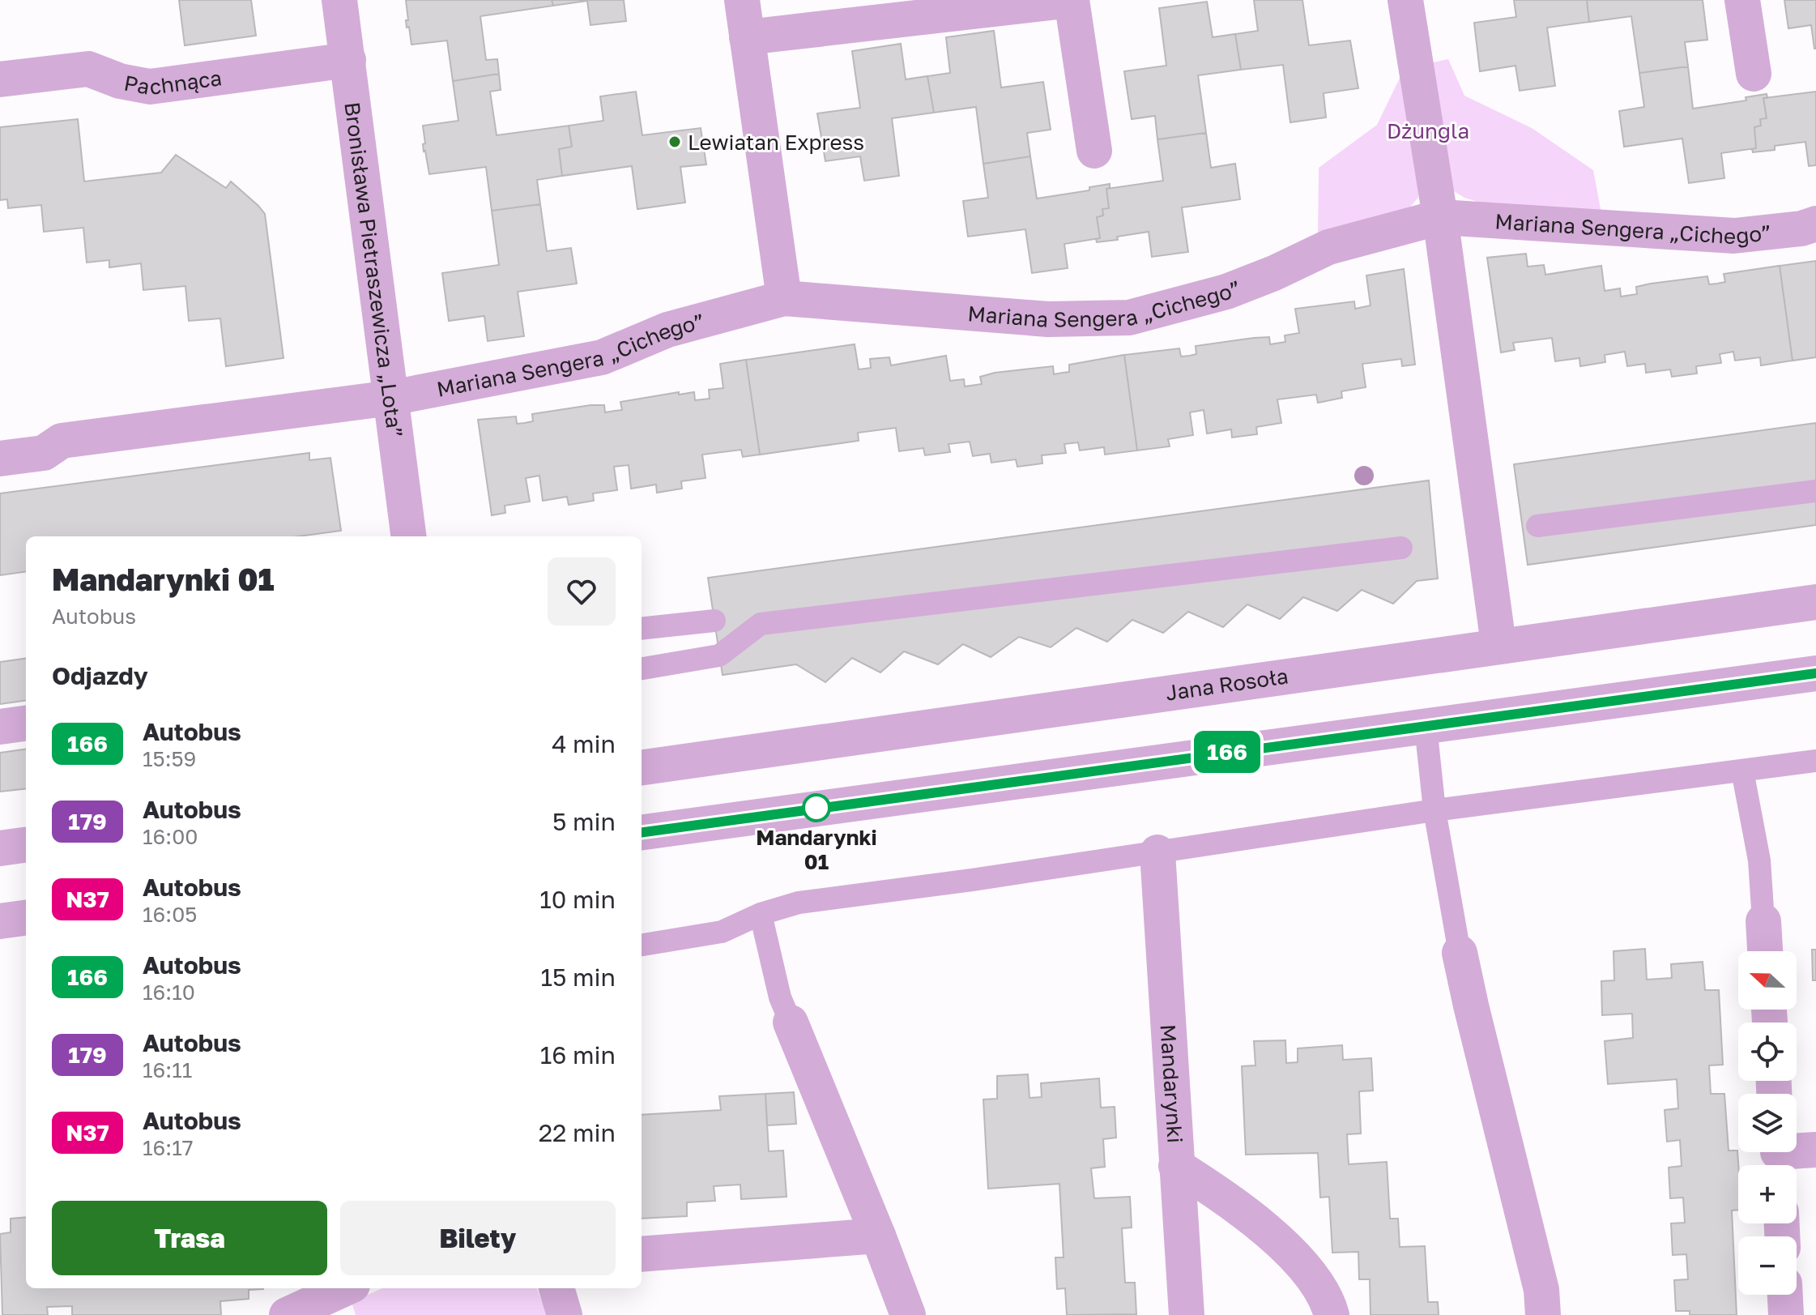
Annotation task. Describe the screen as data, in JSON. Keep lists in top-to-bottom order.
{
  "streets": {
    "street": [
      "Pachnąca",
      "Mariana Sengera „Cichego”",
      "Bronisława Pietraszewicza „Lota”",
      "Jana Rosoła",
      "Mandarynki"
    ]
  },
  "crossings": [
    ["Pachnąca", "Bronisława Pietraszewicza „Lota”"],
    ["Mariana Sengera „Cichego”", "Bronisława Pietraszewicza „Lota”"]
  ],
  "parks": ["Dżungla"],
  "places": ["Lewiatan Express", "Mandarynki 01"],
  "lines": ["bus line 166"],
  "north": "left",
  "page": {
    "on_map": "166",
    "heading": [
      ["Mandarynki 01", "Autobus"],
      "Odjazdy"
    ],
    "list": [
      {
        "mark": "166",
        "name": "Autobus",
        "note": "15:59",
        "value": "4 min"
      },
      {
        "mark": "179",
        "name": "Autobus",
        "note": "16:00",
        "value": "5 min"
      },
      {
        "mark": "N37",
        "name": "Autobus",
        "note": "16:05",
        "value": "10 min"
      },
      {
        "mark": "166",
        "name": "Autobus",
        "note": "16:10",
        "value": "15 min"
      },
      {
        "mark": "179",
        "name": "Autobus",
        "note": "16:11",
        "value": "16 min"
      },
      {
        "mark": "N37",
        "name": "Autobus",
        "note": "16:17",
        "value": "22 min"
      }
    ],
    "map_buttons": ["+", "−"],
    "buttons": ["Trasa", "Bilety"]
  }
}
